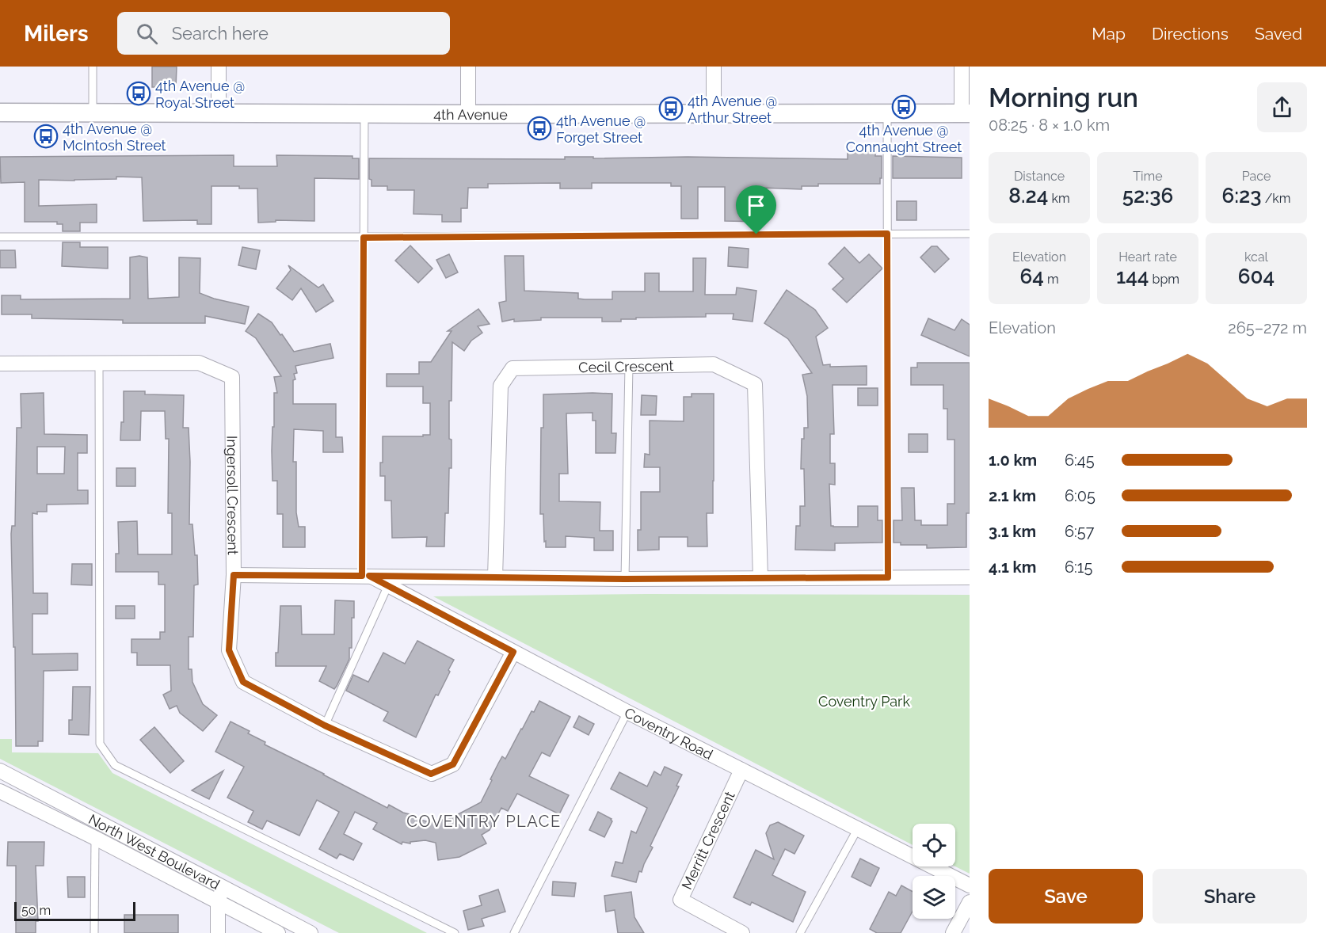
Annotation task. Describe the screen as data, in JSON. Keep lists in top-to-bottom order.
{
  "streets": {
    "street": [
      "4th Avenue",
      "Cecil Crescent",
      "Ingersoll Crescent",
      "Coventry Road",
      "Merritt Crescent",
      "North West Boulevard"
    ]
  },
  "crossings": [
    ["Ingersoll Crescent", "Coventry Road"],
    ["Coventry Road", "Merritt Crescent"]
  ],
  "districts": ["COVENTRY PLACE"],
  "parks": ["Coventry Park"],
  "places": {
    "bus stop": [
      "4th Avenue @ Royal Street",
      "4th Avenue @ Connaught Street",
      "4th Avenue @ Arthur Street",
      "4th Avenue @ Forget Street",
      "4th Avenue @ McIntosh Street"
    ]
  },
  "scale_bar": "50 m",
  "page": {
    "header": "Milers",
    "search": "Search here",
    "nav": ["Map", "Directions", "Saved"],
    "heading": ["Morning run", "08:25 · 8 × 1.0 km"],
    "stats": [
      ["Distance", "8.24 km"],
      ["Time", "52:36"],
      ["Pace", "6:23 /km"],
      ["Elevation", "64 m"],
      ["Heart rate", "144 bpm"],
      ["kcal", "604"]
    ],
    "chart": ["Elevation", "265–272 m"],
    "list": [
      {
        "name": "1.0 km",
        "note": "6:45"
      },
      {
        "name": "2.1 km",
        "note": "6:05"
      },
      {
        "name": "3.1 km",
        "note": "6:57"
      },
      {
        "name": "4.1 km",
        "note": "6:15"
      }
    ],
    "buttons": ["Save", "Share"],
    "scale": "50 m"
  }
}
